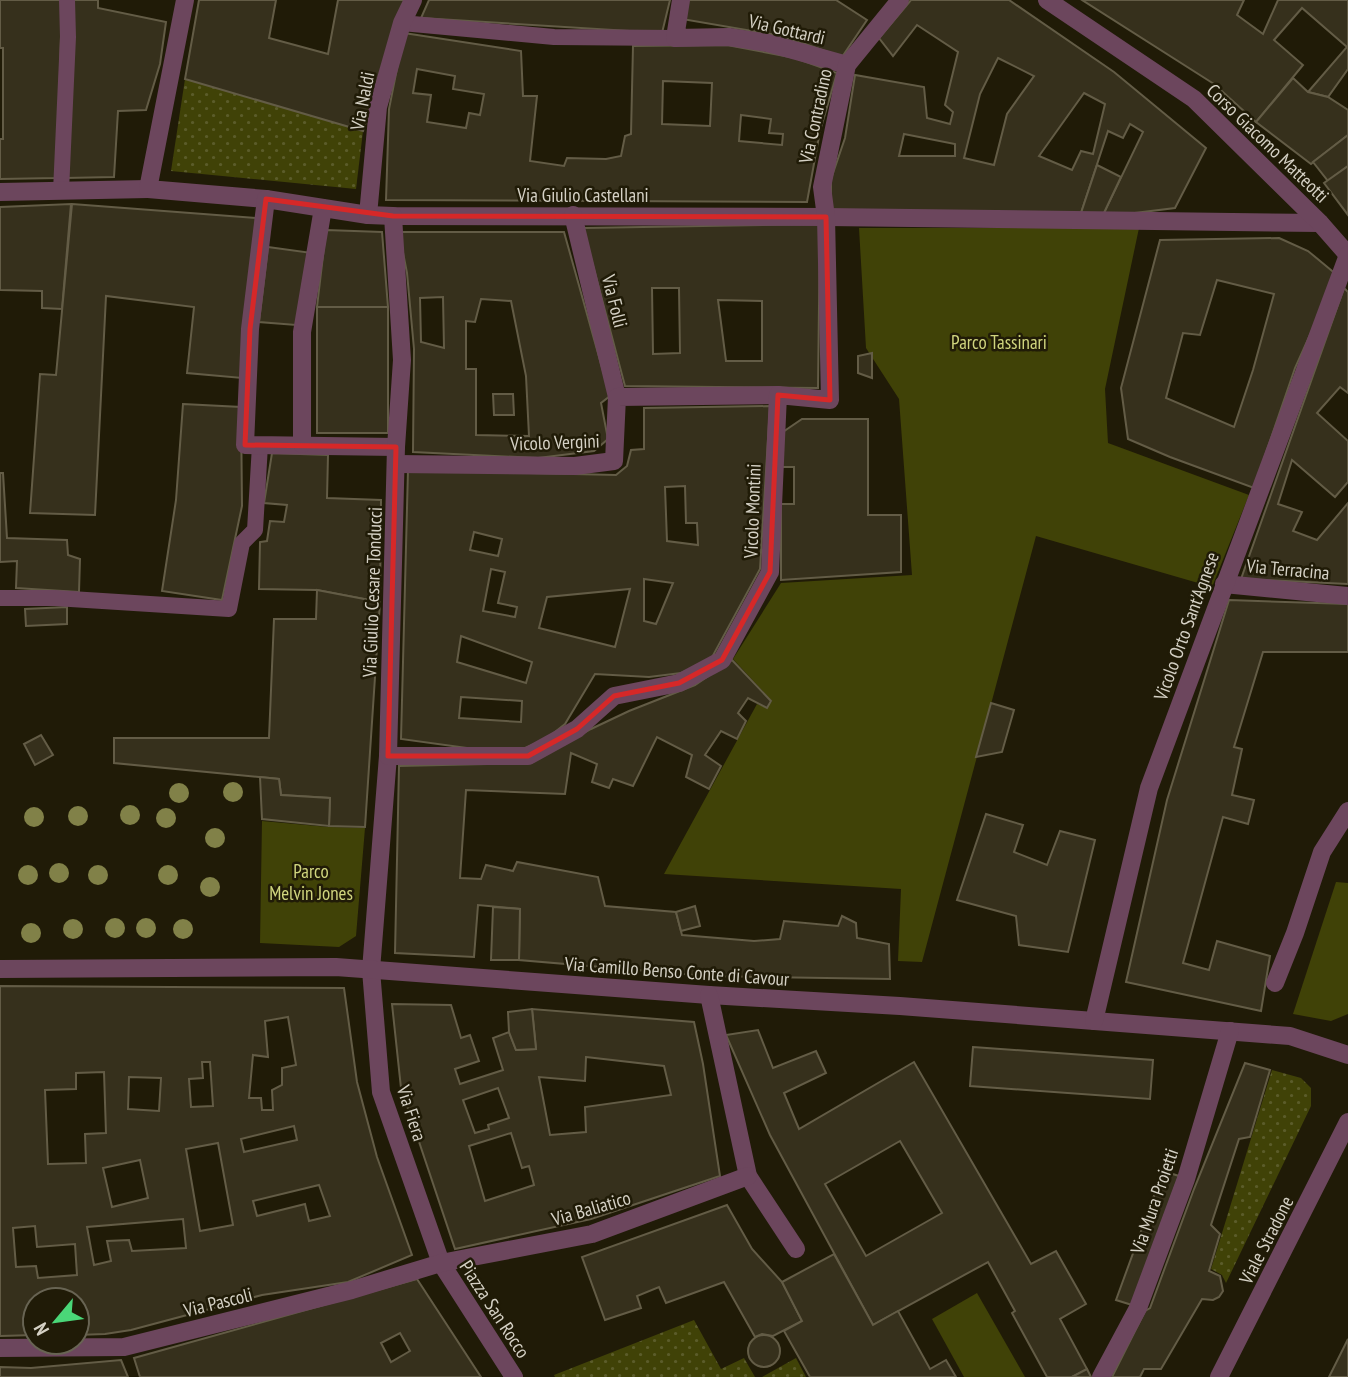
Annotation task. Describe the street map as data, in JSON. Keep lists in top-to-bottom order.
{
  "streets": {
    "street": [
      "Via Gottardi",
      "Via Naldi",
      "Via Contradino",
      "Corso Giacomo Matteotti",
      "Via Giulio Castellani",
      "Via Folli",
      "Vicolo Vergini",
      "Vicolo Montini",
      "Via Terracina",
      "Via Giulio Cesare Tonducci",
      "Vicolo Orto Sant'Agnese",
      "Via Camillo Benso Conte di Cavour",
      "Via Fiera",
      "Via Mura Proietti",
      "Via Baliatico",
      "Viale Stradone",
      "Via Pascoli",
      "Piazza San Rocco"
    ]
  },
  "crossings": [
    ["Via Gottardi", "Via Naldi"],
    ["Via Gottardi", "Via Contradino"],
    ["Via Naldi", "Via Giulio Castellani"],
    ["Via Contradino", "Via Giulio Castellani"],
    ["Corso Giacomo Matteotti", "Via Giulio Castellani"],
    ["Corso Giacomo Matteotti", "Vicolo Orto Sant'Agnese"],
    ["Via Giulio Castellani", "Via Folli"],
    ["Via Giulio Castellani", "Via Giulio Cesare Tonducci"],
    ["Via Folli", "Vicolo Vergini"],
    ["Vicolo Vergini", "Via Giulio Cesare Tonducci"],
    ["Vicolo Montini", "Via Giulio Cesare Tonducci"],
    ["Via Terracina", "Vicolo Orto Sant'Agnese"],
    ["Via Giulio Cesare Tonducci", "Via Camillo Benso Conte di Cavour"],
    ["Via Giulio Cesare Tonducci", "Via Fiera"],
    ["Vicolo Orto Sant'Agnese", "Via Camillo Benso Conte di Cavour"],
    ["Via Camillo Benso Conte di Cavour", "Via Fiera"],
    ["Via Camillo Benso Conte di Cavour", "Via Mura Proietti"],
    ["Via Fiera", "Via Baliatico"],
    ["Via Fiera", "Via Pascoli"],
    ["Via Fiera", "Piazza San Rocco"],
    ["Via Baliatico", "Via Pascoli"],
    ["Via Baliatico", "Piazza San Rocco"],
    ["Via Pascoli", "Piazza San Rocco"]
  ],
  "parks": ["Parco Tassinari", "Parco Melvin Jones"],
  "north": "bottom left"
}
